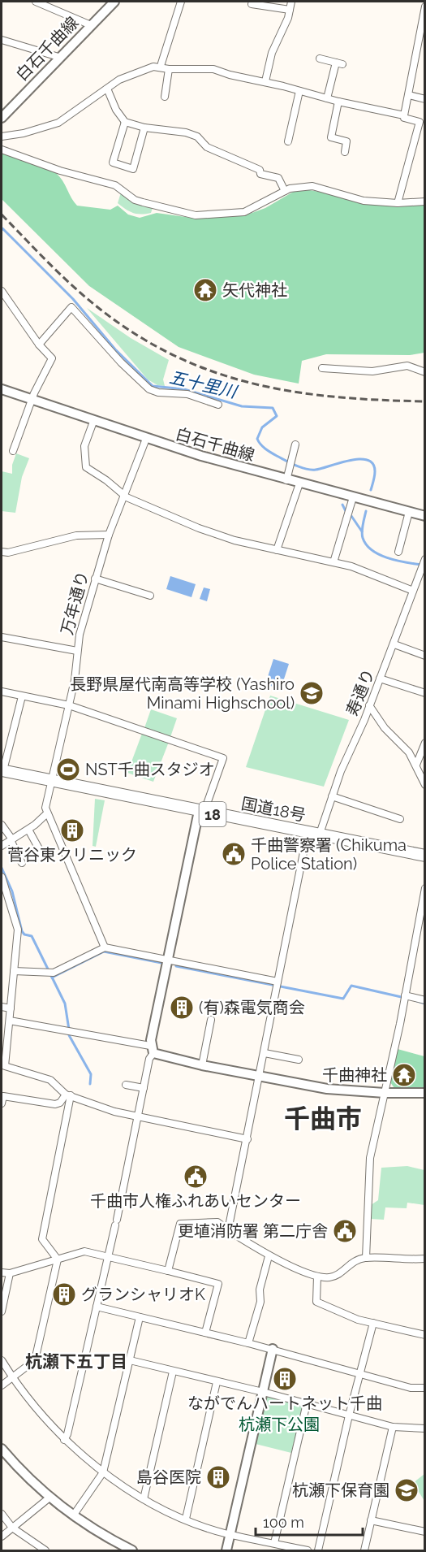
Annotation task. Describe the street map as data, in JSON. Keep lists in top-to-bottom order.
{
  "streets": {
    "highway": ["国道18号", "18"],
    "street": ["白石千曲線", "万年通り", "寿通り"]
  },
  "crossings": [
    ["白石千曲線", "万年通り"],
    ["万年通り", "国道18号"],
    ["寿通り", "国道18号"]
  ],
  "districts": ["千曲市", "杭瀬下五丁目"],
  "water": ["五十里川"],
  "parks": ["杭瀬下公園"],
  "places": {
    "temple": ["矢代神社", "千曲神社"],
    "school or university": ["長野県屋代南高等学校 (Yashiro Minami Highschool)", "杭瀬下保育園"],
    "sports": ["NST千曲スタジオ"],
    "building": [
      "菅谷東クリニック",
      "(有)森電気商会",
      "グランシャリオK",
      "ながでんハートネット千曲",
      "島谷医院"
    ],
    "public building": ["千曲警察署 (Chikuma Police Station)", "千曲市人権ふれあいセンター", "更埴消防署 第二庁舎"]
  },
  "scale_bar": "100 m"
}
